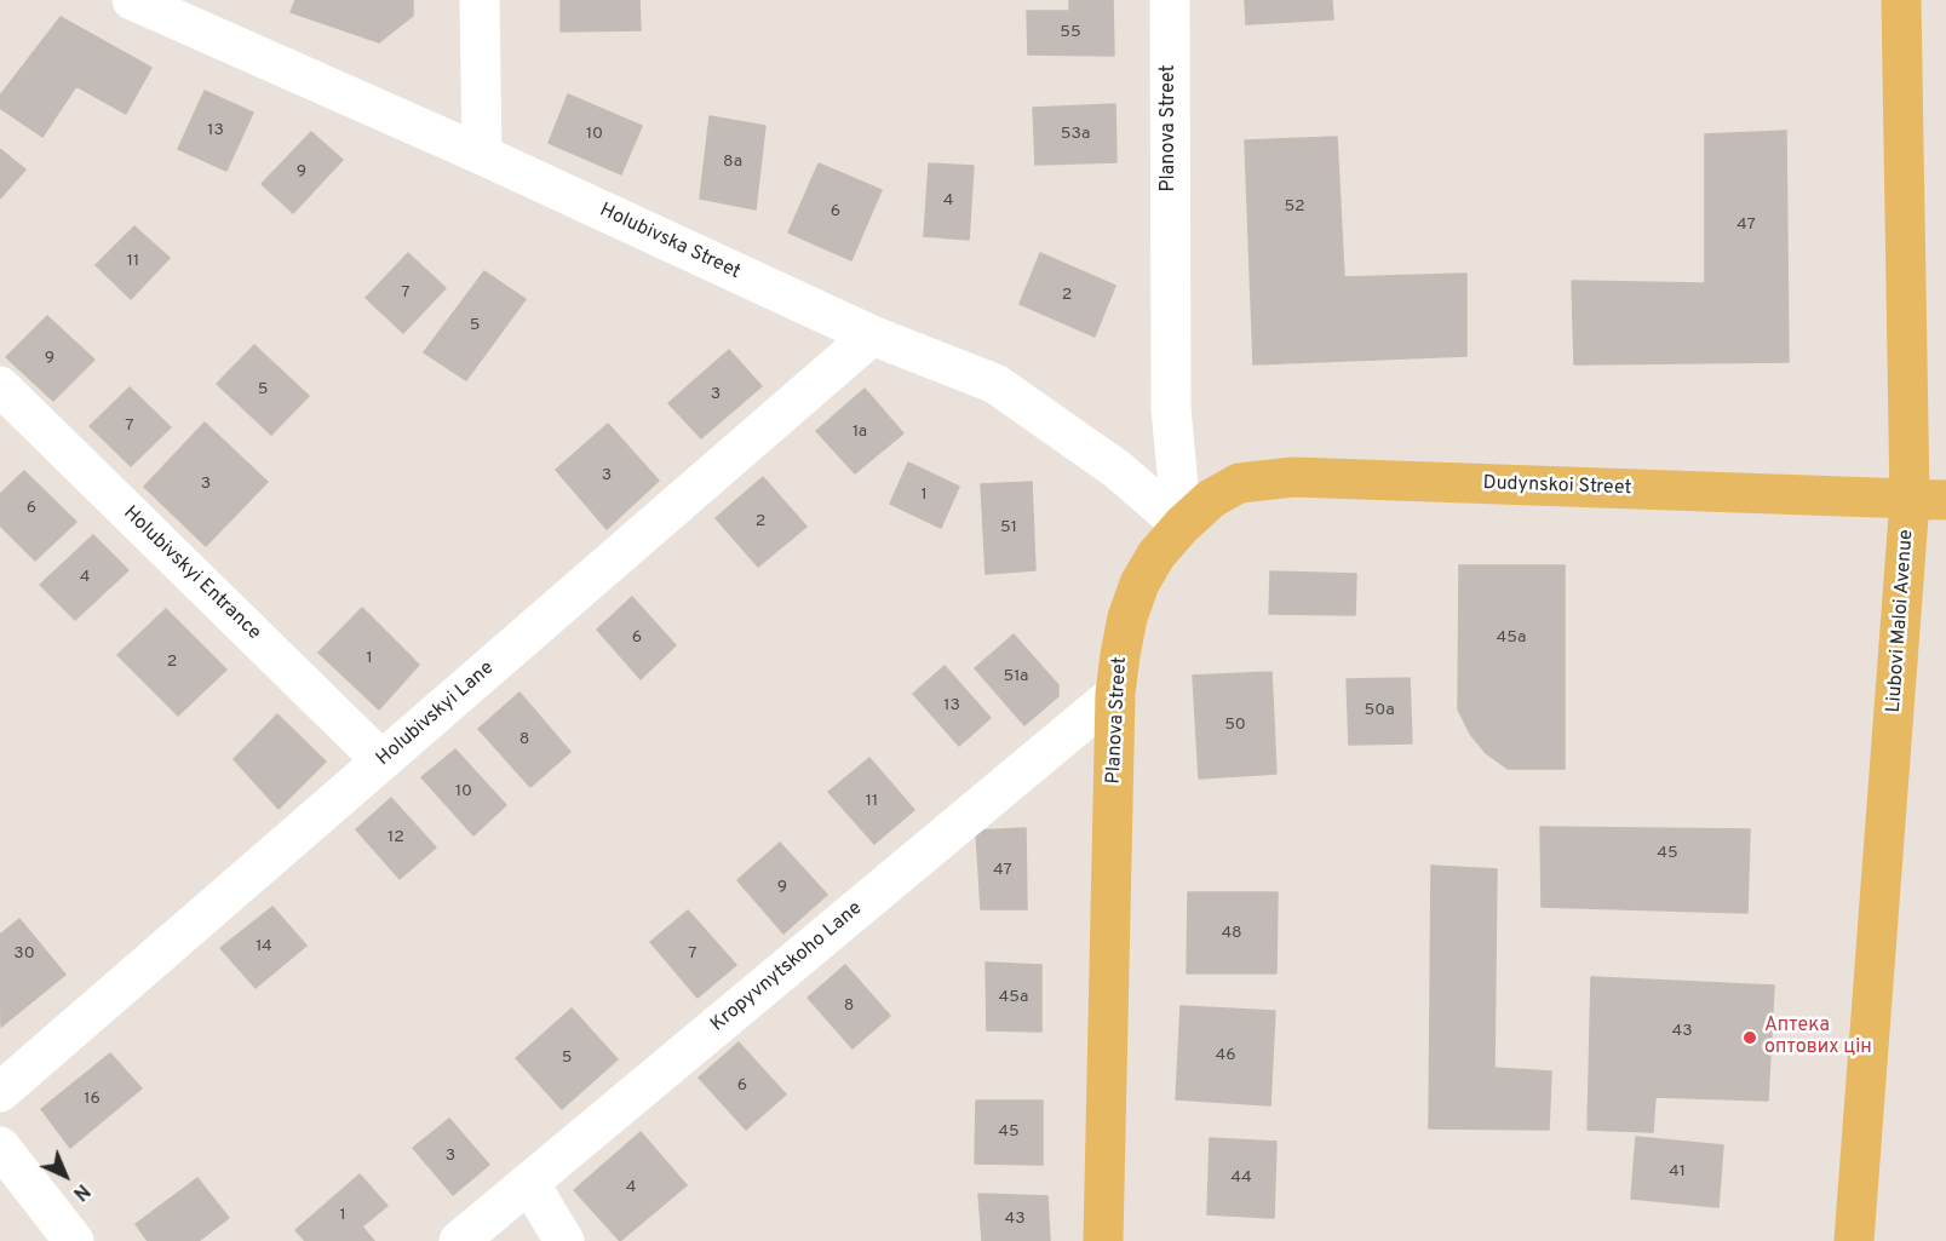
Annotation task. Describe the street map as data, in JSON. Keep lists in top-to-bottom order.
{
  "streets": {
    "main road": ["Planova Street", "Dudynskoi Street", "Liubovi Maloi Avenue"],
    "street": [
      "Holubivska Street",
      "Holubivskyi Entrance",
      "Holubivskyi Lane",
      "Kropyvnytskoho Lane"
    ]
  },
  "crossings": [
    ["Planova Street", "Holubivska Street"],
    ["Planova Street", "Dudynskoi Street"],
    ["Planova Street", "Kropyvnytskoho Lane"],
    ["Holubivska Street", "Dudynskoi Street"],
    ["Holubivska Street", "Holubivskyi Lane"],
    ["Dudynskoi Street", "Liubovi Maloi Avenue"],
    ["Holubivskyi Entrance", "Holubivskyi Lane"]
  ],
  "places": ["Аптека оптових цін"],
  "house_numbers": [
    "55",
    "13",
    "10",
    "53а",
    "8а",
    "9",
    "4",
    "52",
    "6",
    "47",
    "11",
    "7",
    "2",
    "5",
    "9",
    "5",
    "3",
    "7",
    "1а",
    "3",
    "3",
    "1",
    "6",
    "2",
    "51",
    "4",
    "6",
    "45а",
    "1",
    "2",
    "51а",
    "13",
    "50а",
    "50",
    "8",
    "10",
    "11",
    "12",
    "45",
    "47",
    "9",
    "48",
    "14",
    "30",
    "7",
    "45а",
    "8",
    "43",
    "46",
    "5",
    "6",
    "16",
    "45",
    "3",
    "41",
    "44",
    "4",
    "1",
    "43"
  ],
  "north": "bottom right"
}
